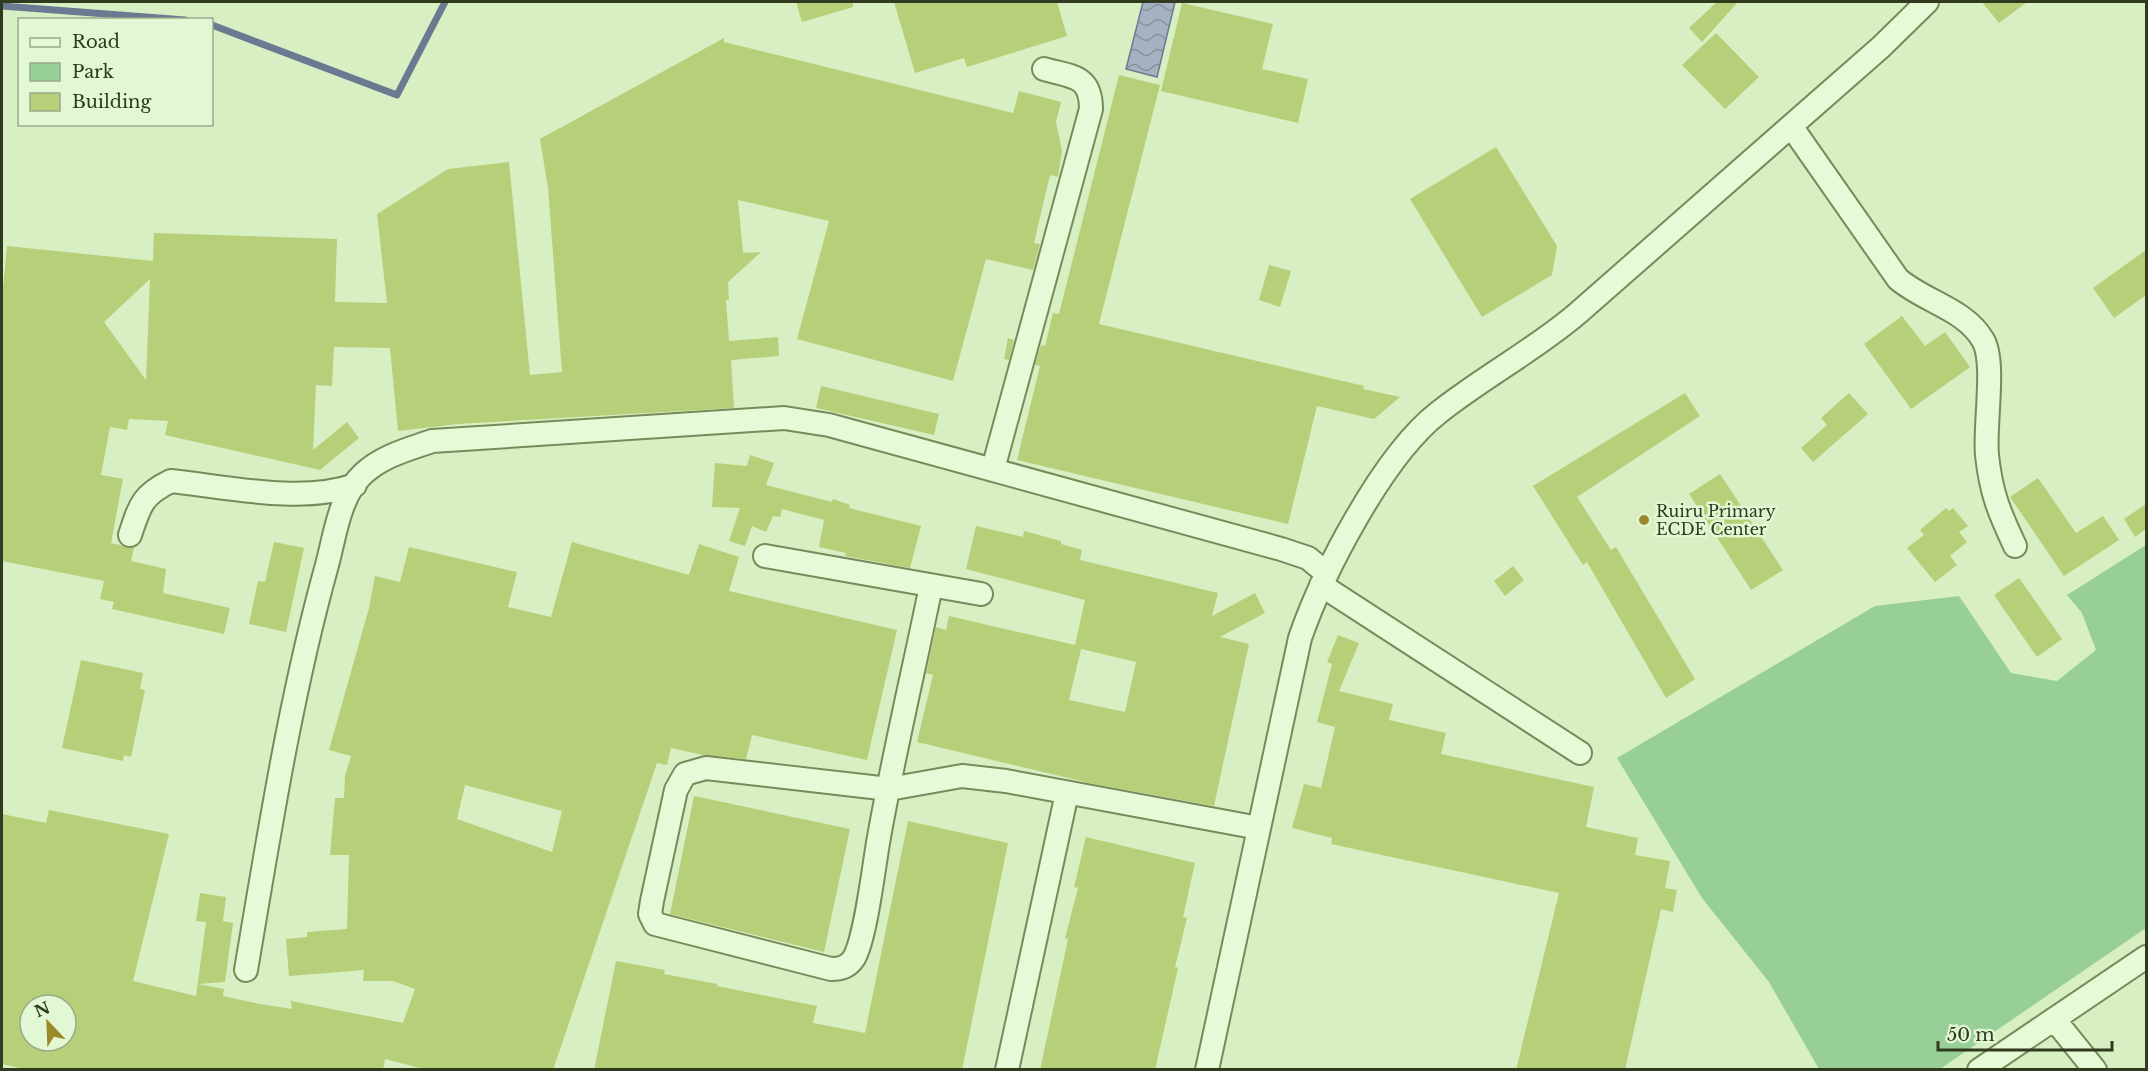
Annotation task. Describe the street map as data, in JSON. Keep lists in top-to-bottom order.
{
  "places": ["Ruiru Primary ECDE Center"],
  "legend": ["Road", "Park", "Building"],
  "scale_bar": "50 m",
  "north": "top left"
}
